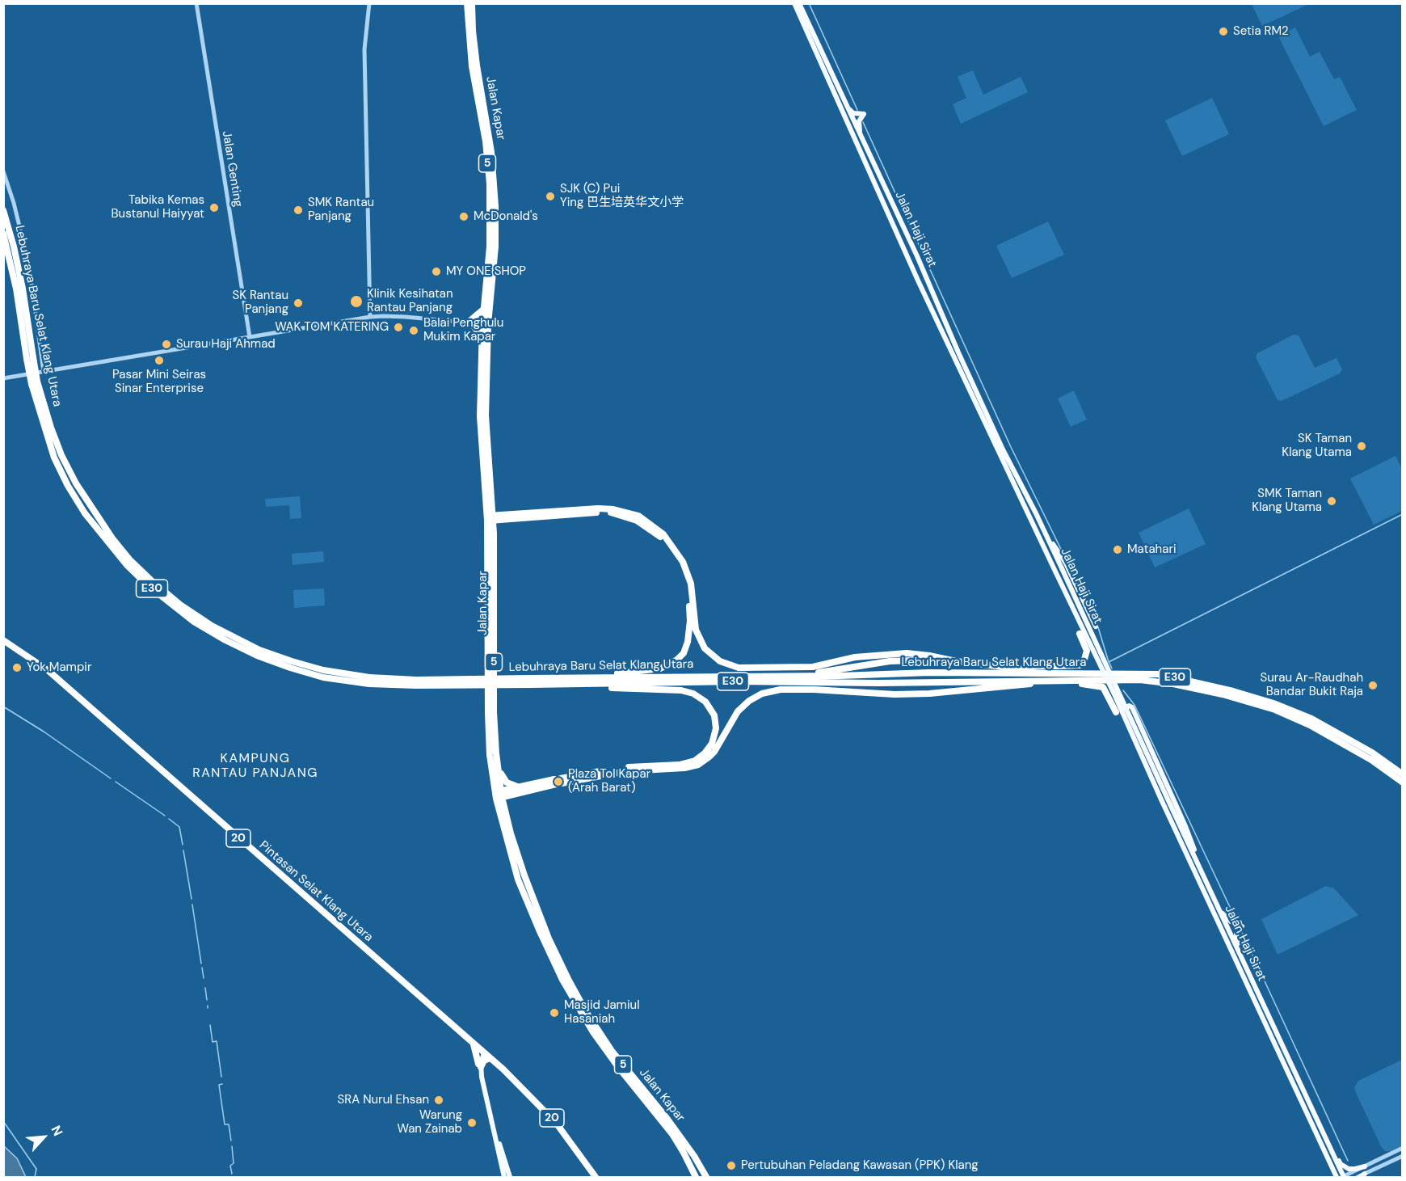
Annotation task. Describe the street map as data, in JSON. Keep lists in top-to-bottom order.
{
  "streets": {
    "highway": [
      "Jalan Kapar",
      "5",
      "Lebuhraya Baru Selat Klang Utara",
      "E30",
      "20",
      "Pintasan Selat Klang Utara"
    ],
    "main road": ["Jalan Haji Sirat"],
    "street": ["Jalan Genting"]
  },
  "districts": ["KAMPUNG RANTAU PANJANG"],
  "places": [
    "Setia RM2",
    "SJK (C) Pui Ying 巴生培英华文小学",
    "Tabika Kemas Bustanul Haiyyat",
    "SMK Rantau Panjang",
    "McDonald's",
    "MY ONE SHOP",
    "Klinik Kesihatan Rantau Panjang",
    "SK Rantau Panjang",
    "WAK TOM KATERING",
    "Balai Penghulu Mukim Kapar",
    "Surau Haji Ahmad",
    "Pasar Mini Seiras Sinar Enterprise",
    "SK Taman Klang Utama",
    "SMK Taman Klang Utama",
    "Matahari",
    "Yok Mampir",
    "Surau Ar-Raudhah Bandar Bukit Raja",
    "Plaza Tol Kapar (Arah Barat)",
    "Masjid Jamiul Hasaniah",
    "SRA Nurul Ehsan",
    "Warung Wan Zainab",
    "Pertubuhan Peladang Kawasan (PPK) Klang"
  ],
  "north": "top right"
}
